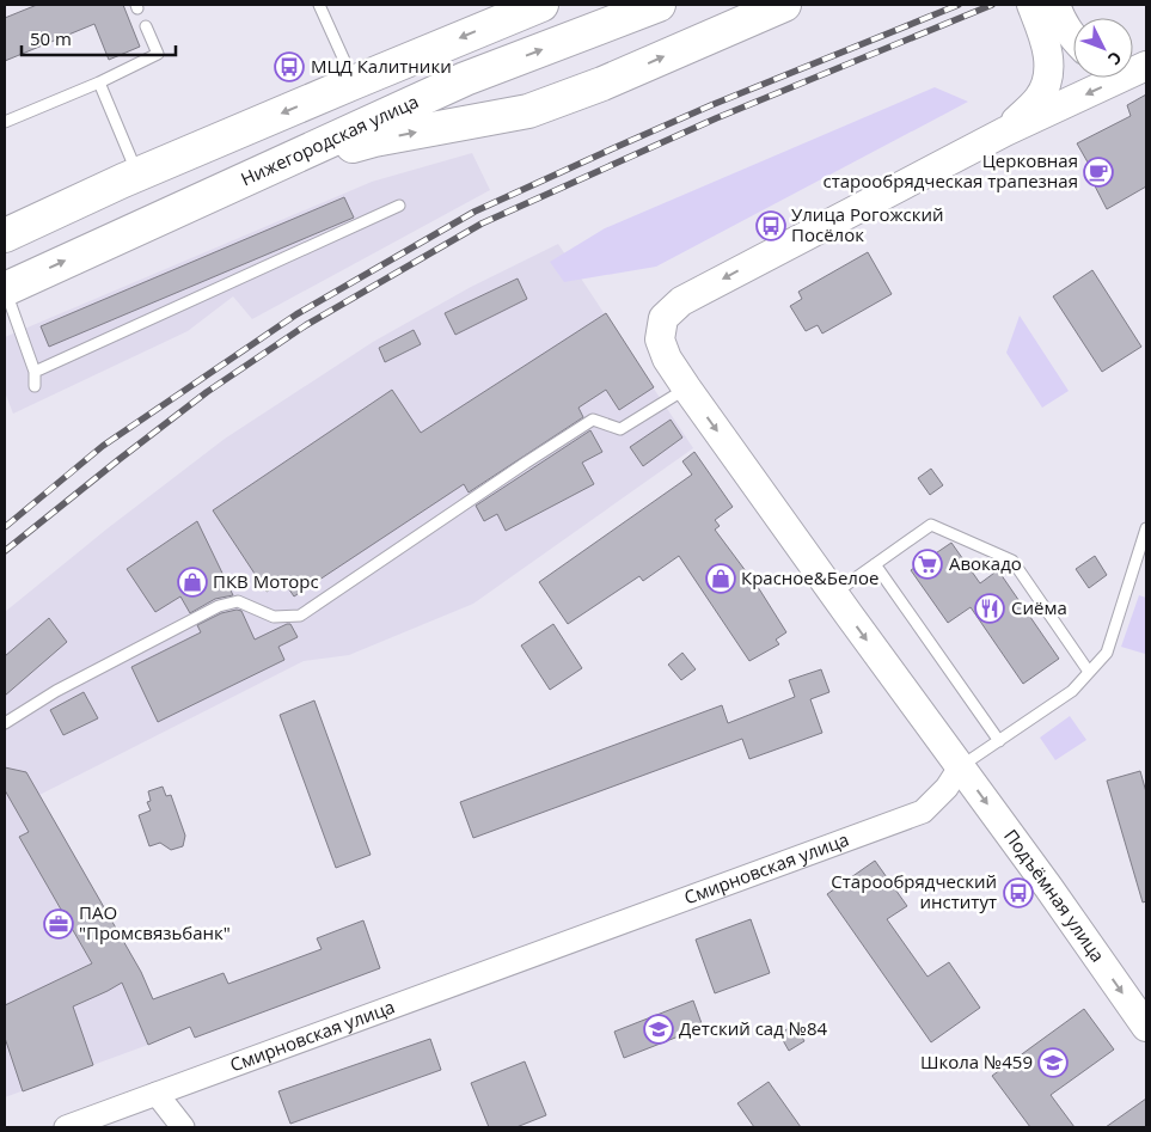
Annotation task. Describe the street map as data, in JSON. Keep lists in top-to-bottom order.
{
  "streets": {
    "main road": ["Нижегородская улица"],
    "street": ["Смирновская улица", "Подъёмная улица"]
  },
  "crossings": [
    ["Смирновская улица", "Подъёмная улица"]
  ],
  "one_way": ["Подъёмная улица"],
  "places": {
    "bus stop": ["МЦД Калитники", "Улица Рогожский Посёлок", "Старообрядческий институт"],
    "cafe": ["Церковная старообрядческая трапезная"],
    "supermarket": ["Авокадо"],
    "shop": ["Красное&Белое", "ПКВ Моторс"],
    "restaurant": ["Сиёма"],
    "office": ["ПАО \"Промсвязьбанк\""],
    "school or university": ["Детский сад №84", "Школа №459"]
  },
  "scale_bar": "50 m",
  "north": "bottom right"
}
